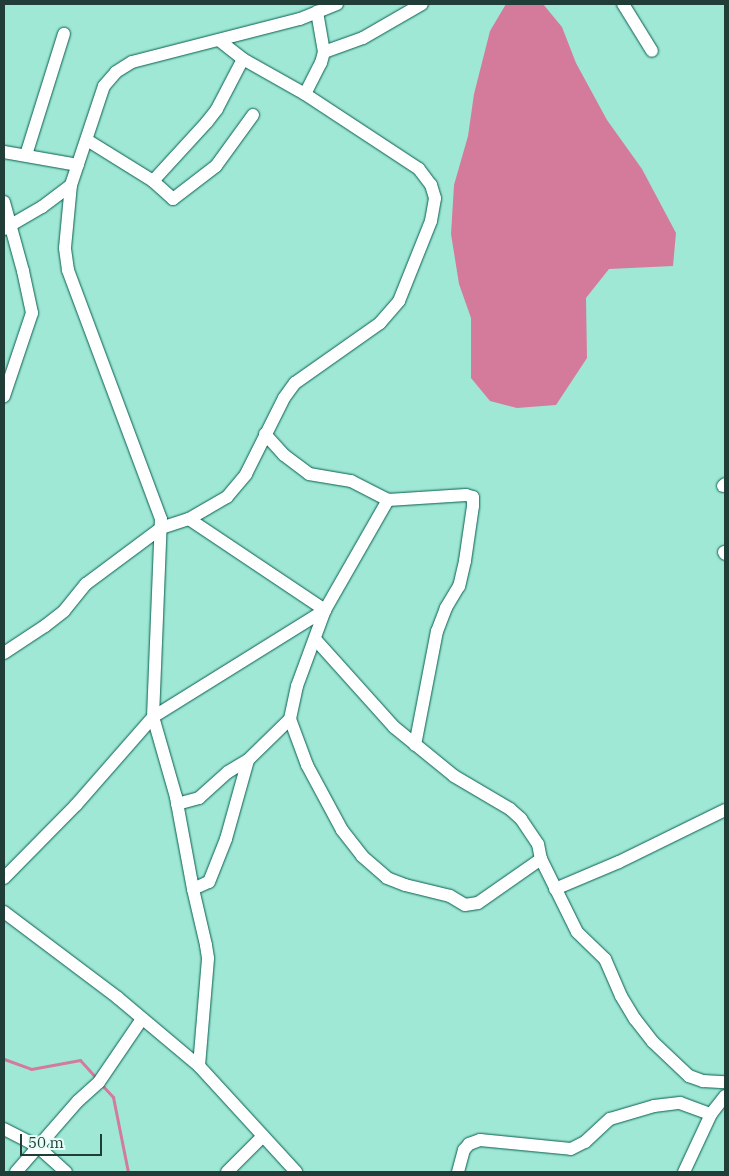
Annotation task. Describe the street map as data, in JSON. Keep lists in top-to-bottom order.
{
  "scale_bar": "50 m"
}
